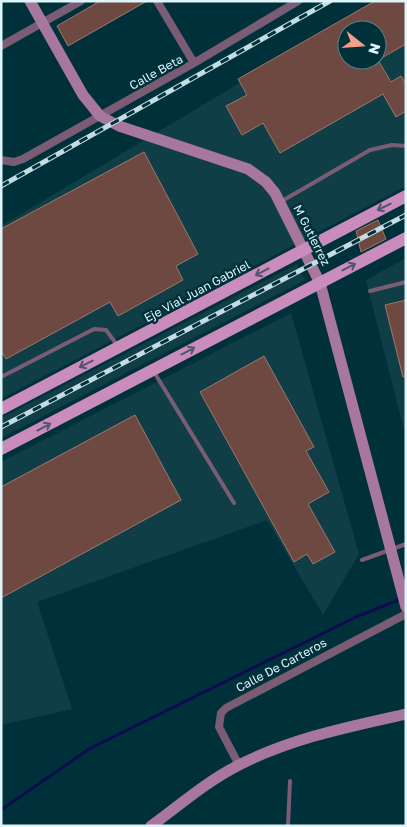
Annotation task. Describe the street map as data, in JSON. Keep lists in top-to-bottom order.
{
  "streets": {
    "main road": ["Eje Vial Juan Gabriel"],
    "street": ["Calle Beta", "M Gutierrez", "Calle De Carteros"]
  },
  "crossings": [
    ["Calle Beta", "M Gutierrez"],
    ["M Gutierrez", "Eje Vial Juan Gabriel"]
  ],
  "north": "right"
}
